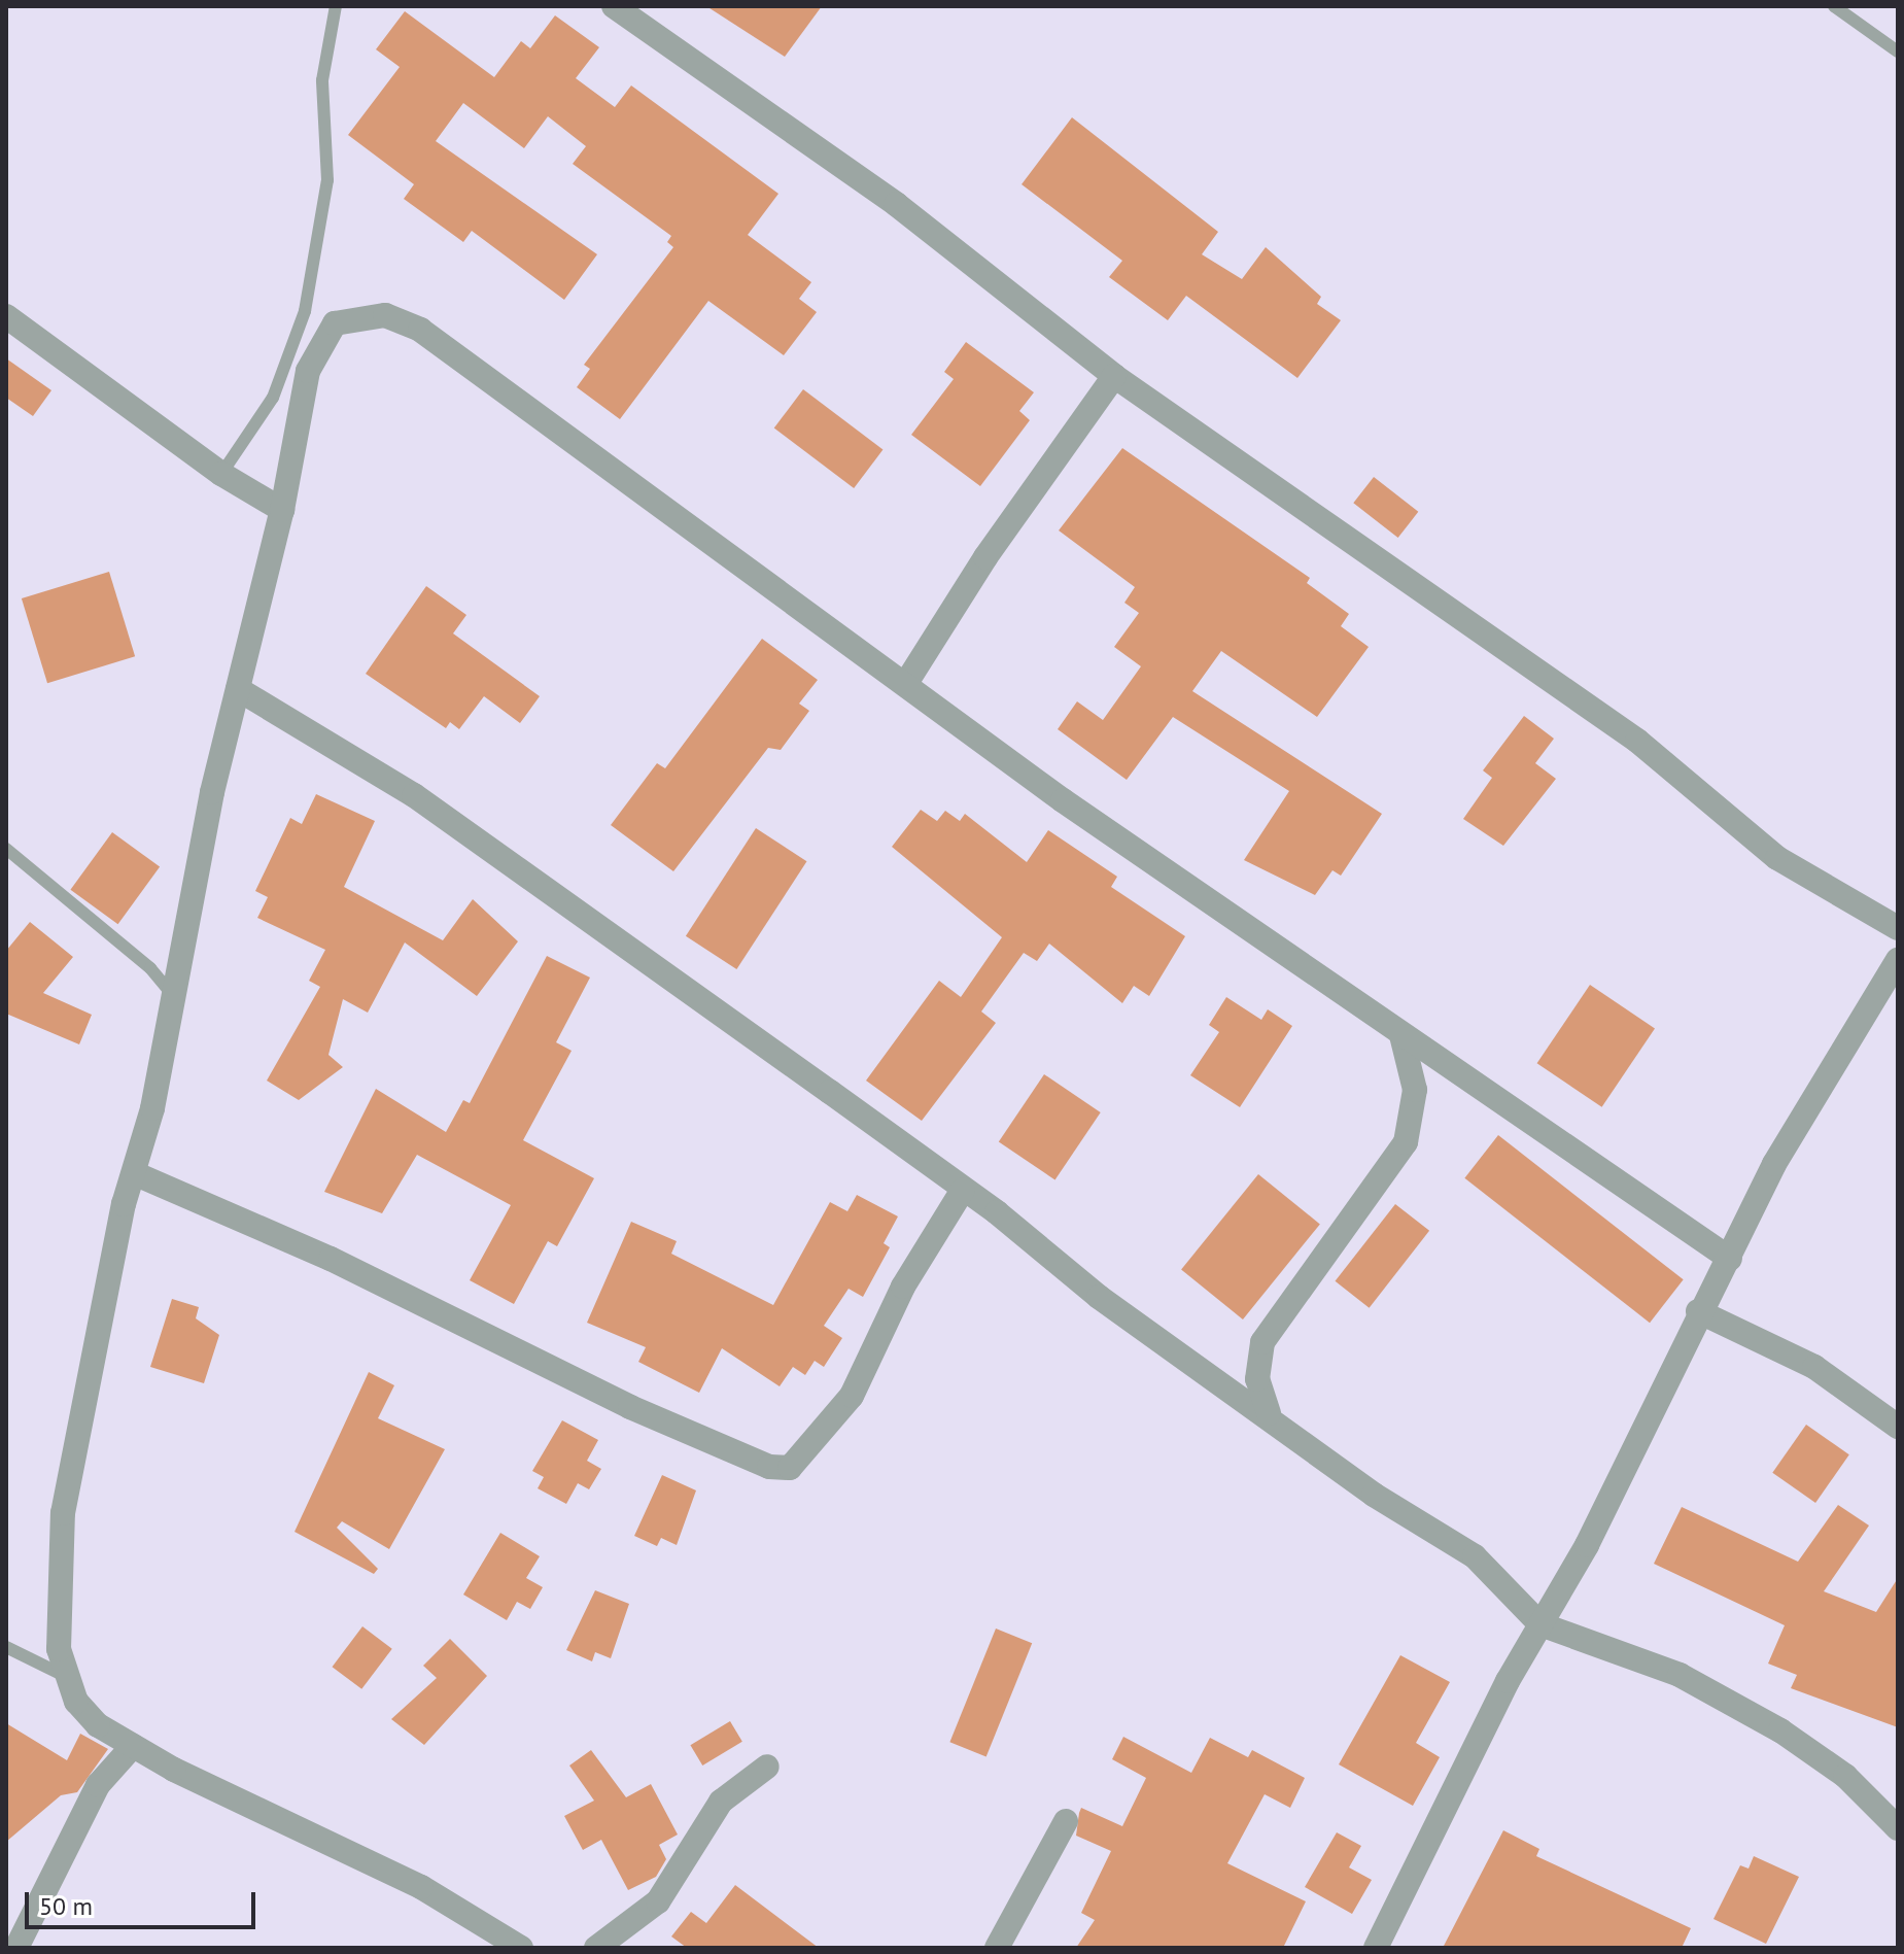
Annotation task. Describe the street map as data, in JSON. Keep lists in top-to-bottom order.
{
  "scale_bar": "50 m"
}
